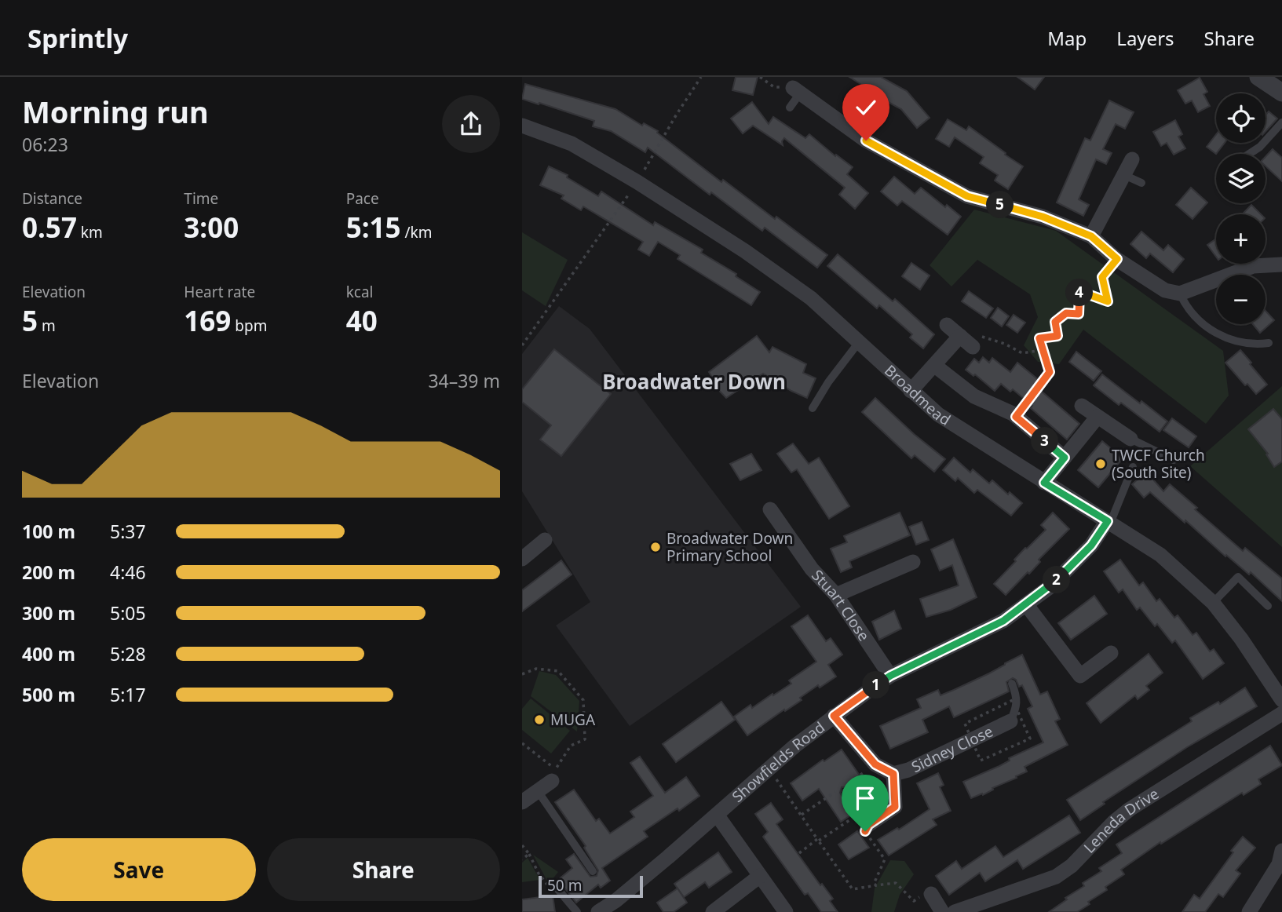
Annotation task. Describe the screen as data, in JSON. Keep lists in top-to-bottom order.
{
  "streets": {
    "street": [
      "Broadmead",
      "Stuart Close",
      "Sidney Close",
      "Showfields Road",
      "Leneda Drive"
    ]
  },
  "crossings": [
    ["Broadmead", "Showfields Road"],
    ["Stuart Close", "Showfields Road"],
    ["Sidney Close", "Showfields Road"]
  ],
  "districts": ["Broadwater Down"],
  "places": ["TWCF Church (South Site)", "Broadwater Down Primary School", "MUGA"],
  "scale_bar": "50 m",
  "page": {
    "header": "Sprintly",
    "nav": ["Map", "Layers", "Share"],
    "heading": ["Morning run", "06:23"],
    "map_buttons": ["+", "−"],
    "stats": [
      ["Distance", "0.57 km"],
      ["Time", "3:00"],
      ["Pace", "5:15 /km"],
      ["Elevation", "5 m"],
      ["Heart rate", "169 bpm"],
      ["kcal", "40"]
    ],
    "pins": [
      "5",
      "4",
      "3",
      "2",
      "1"
    ],
    "chart": ["Elevation", "34–39 m"],
    "list": [
      {
        "name": "100 m",
        "note": "5:37"
      },
      {
        "name": "200 m",
        "note": "4:46"
      },
      {
        "name": "300 m",
        "note": "5:05"
      },
      {
        "name": "400 m",
        "note": "5:28"
      },
      {
        "name": "500 m",
        "note": "5:17"
      }
    ],
    "buttons": ["Save", "Share"],
    "scale": "50 m"
  }
}
